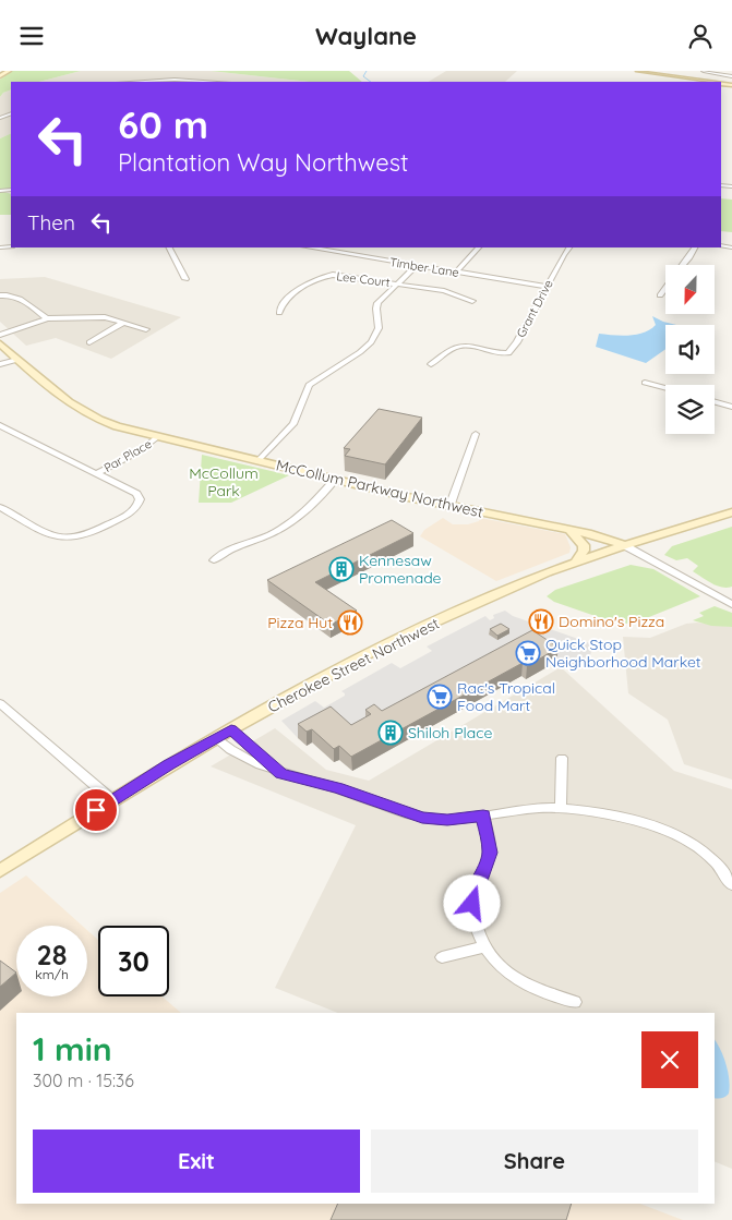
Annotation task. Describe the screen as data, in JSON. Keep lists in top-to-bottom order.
{
  "streets": {
    "street": [
      "Timber Lane",
      "Lee Court",
      "Grant Drive",
      "Par Place",
      "McCollum Parkway Northwest",
      "Cherokee Street Northwest"
    ]
  },
  "crossings": [
    ["Timber Lane", "Grant Drive"],
    ["Par Place", "McCollum Parkway Northwest"],
    ["McCollum Parkway Northwest", "Cherokee Street Northwest"]
  ],
  "parks": ["McCollum Park"],
  "places": {
    "building": ["Kennesaw Promenade", "Shiloh Place"],
    "restaurant": ["Domino's Pizza", "Pizza Hut"],
    "supermarket": ["Quick Stop Neighborhood Market", "Rac's Tropical Food Mart"]
  },
  "north": "bottom",
  "page": {
    "header": "Waylane",
    "turn": ["60 m", "Plantation Way Northwest"],
    "then": "Then",
    "speed": "28 km/h",
    "limit": "30",
    "heading": ["1 min", "300 m · 15:36"],
    "buttons": ["Exit", "Share"]
  }
}
